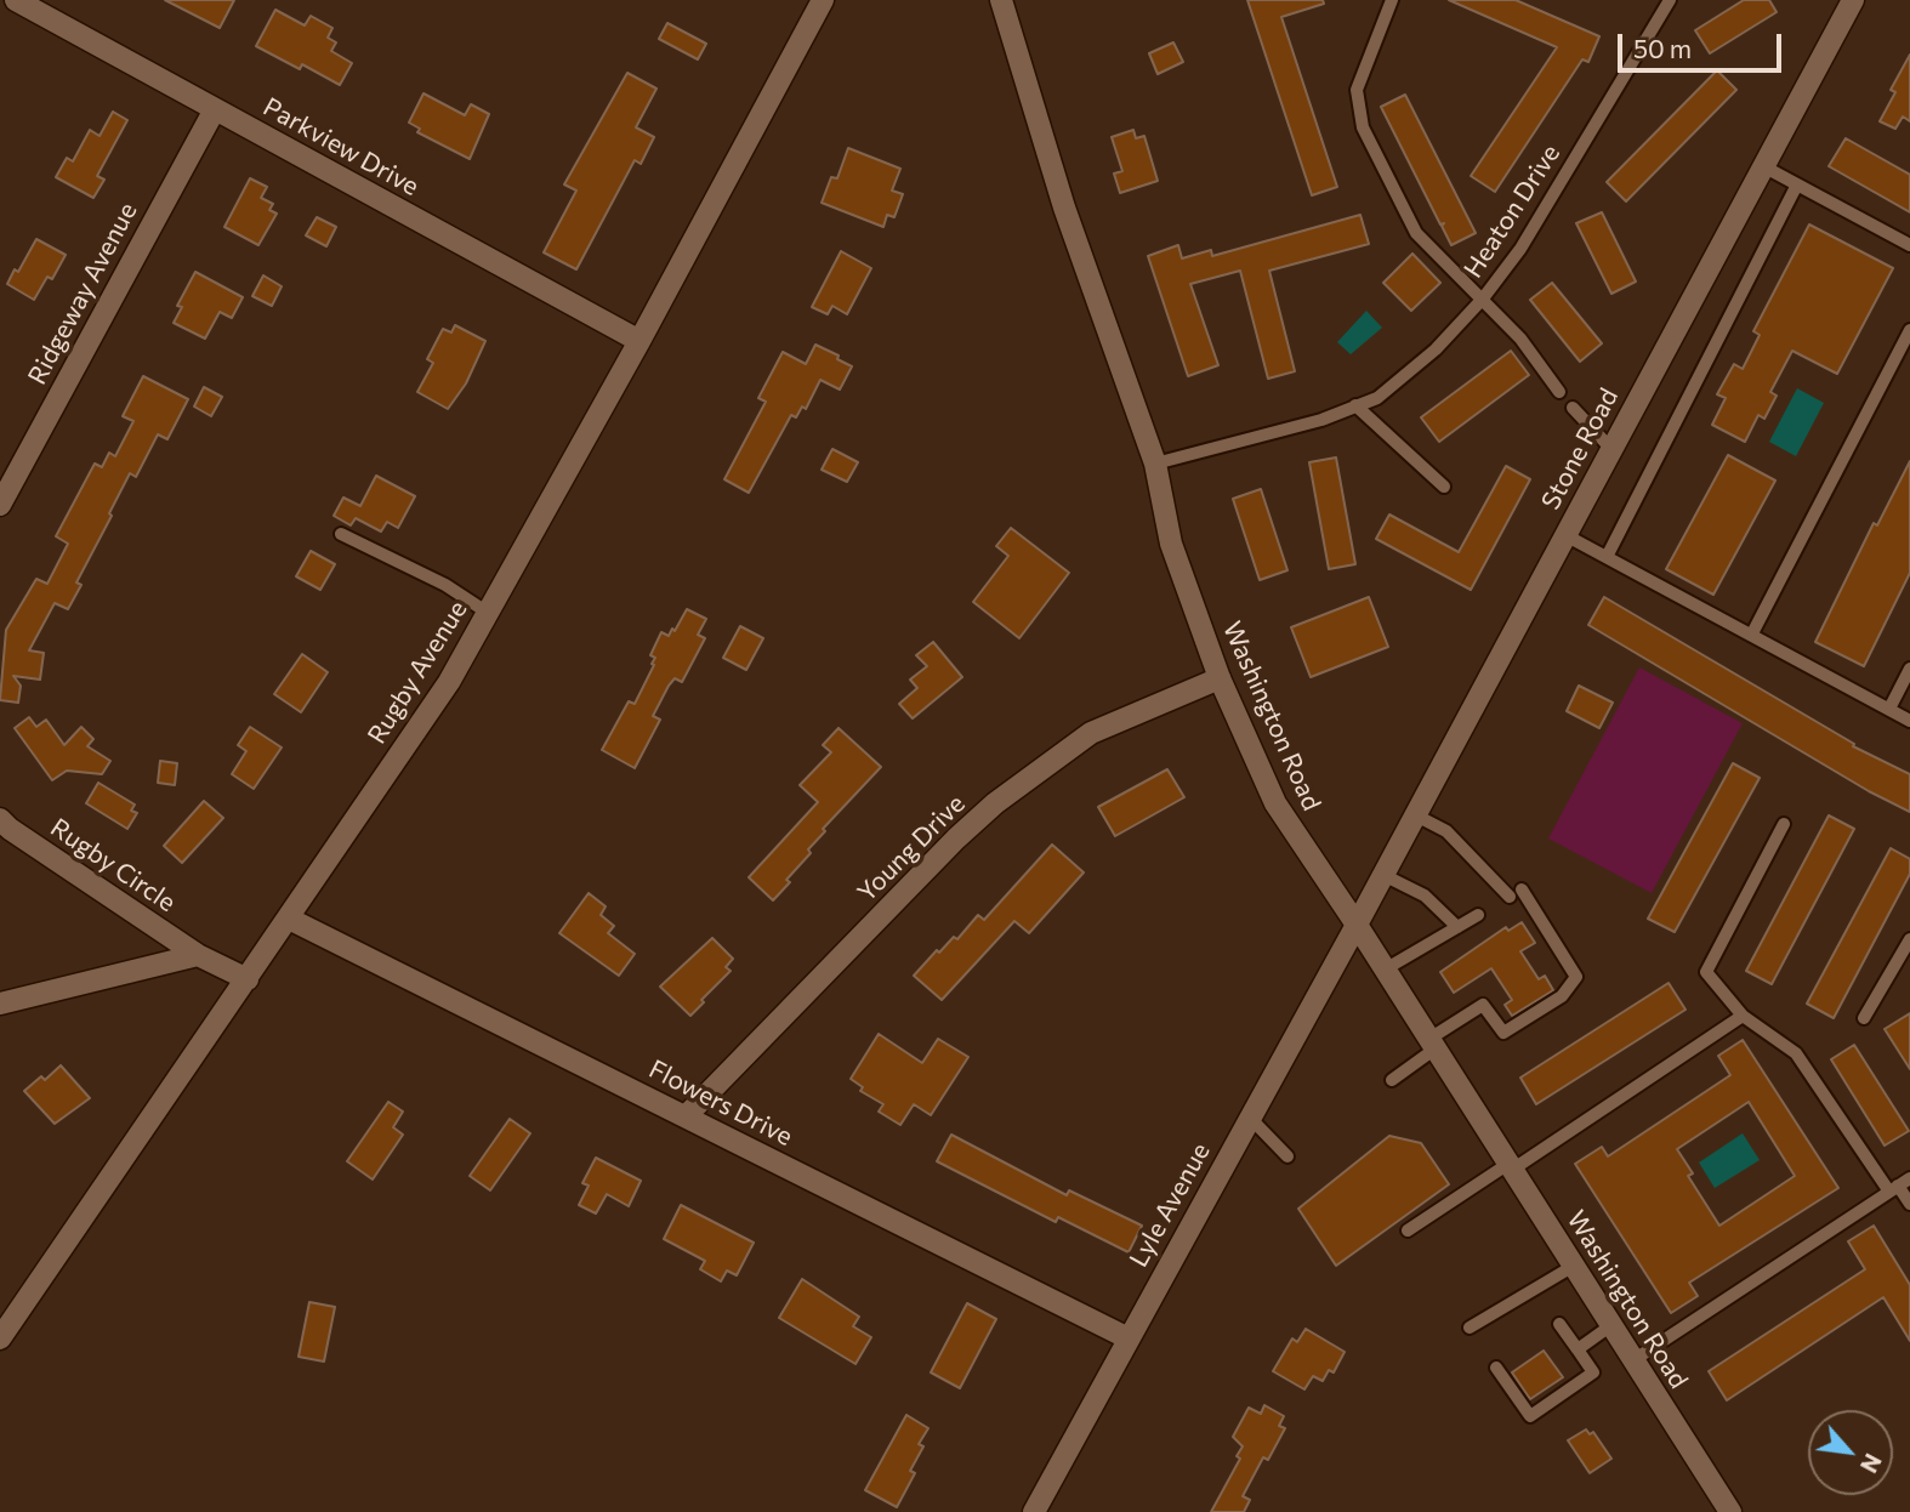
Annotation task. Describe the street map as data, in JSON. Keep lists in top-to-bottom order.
{
  "streets": {
    "street": [
      "Parkview Drive",
      "Ridgeway Avenue",
      "Stone Road",
      "Rugby Avenue",
      "Washington Road",
      "Young Drive",
      "Rugby Circle",
      "Flowers Drive",
      "Lyle Avenue"
    ],
    "lane": ["Heaton Drive"]
  },
  "crossings": [
    ["Parkview Drive", "Ridgeway Avenue"],
    ["Parkview Drive", "Rugby Avenue"],
    ["Heaton Drive", "Washington Road"],
    ["Stone Road", "Washington Road"],
    ["Stone Road", "Lyle Avenue"],
    ["Rugby Avenue", "Rugby Circle"],
    ["Rugby Avenue", "Flowers Drive"],
    ["Washington Road", "Young Drive"],
    ["Washington Road", "Lyle Avenue"],
    ["Young Drive", "Flowers Drive"],
    ["Flowers Drive", "Lyle Avenue"]
  ],
  "scale_bar": "50 m",
  "north": "bottom right"
}
